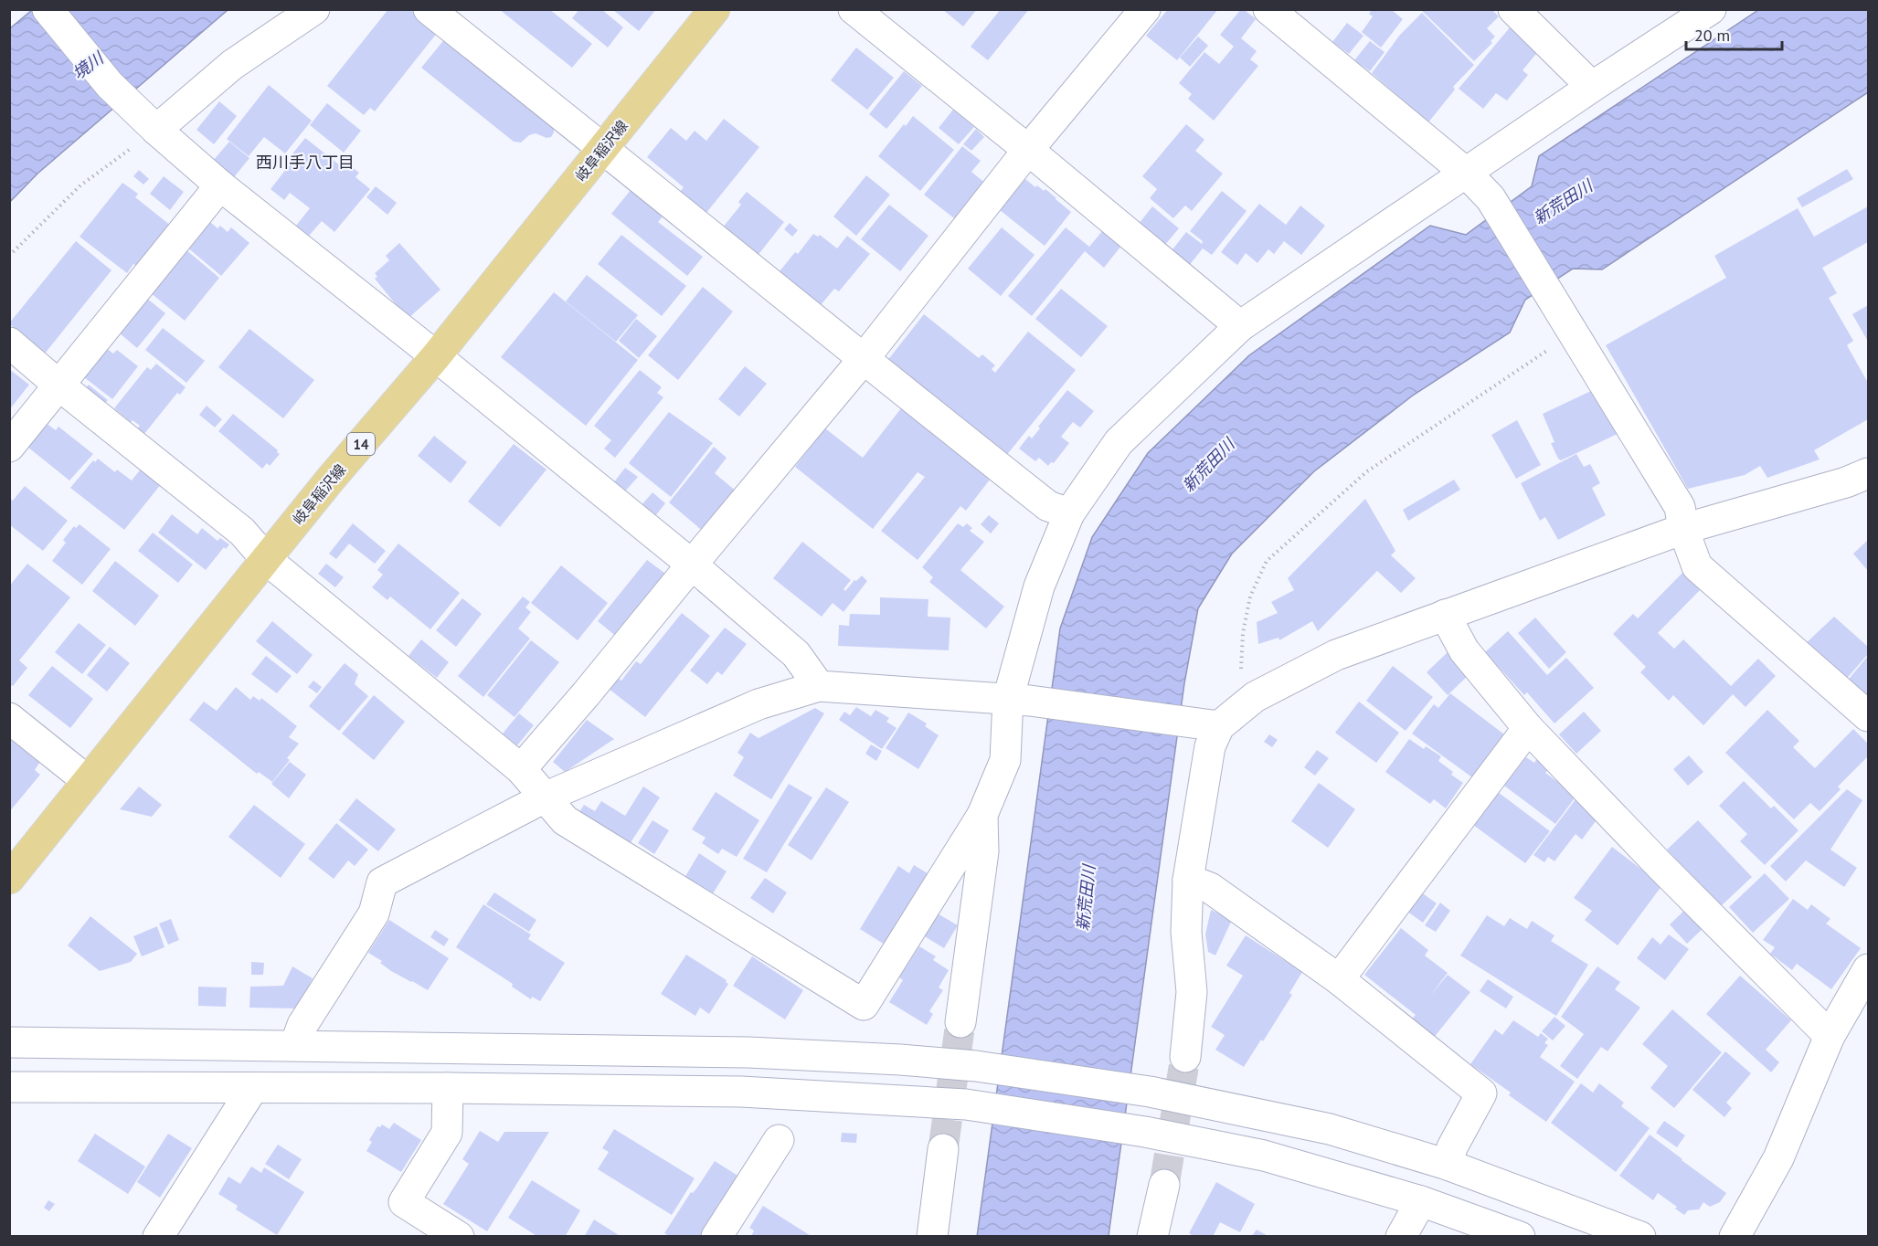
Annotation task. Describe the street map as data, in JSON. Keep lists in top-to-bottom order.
{
  "streets": {
    "main road": ["岐阜稲沢線", "14"]
  },
  "districts": ["西川手八丁目"],
  "water": ["境川", "新荒田川"],
  "scale_bar": "20 m"
}
